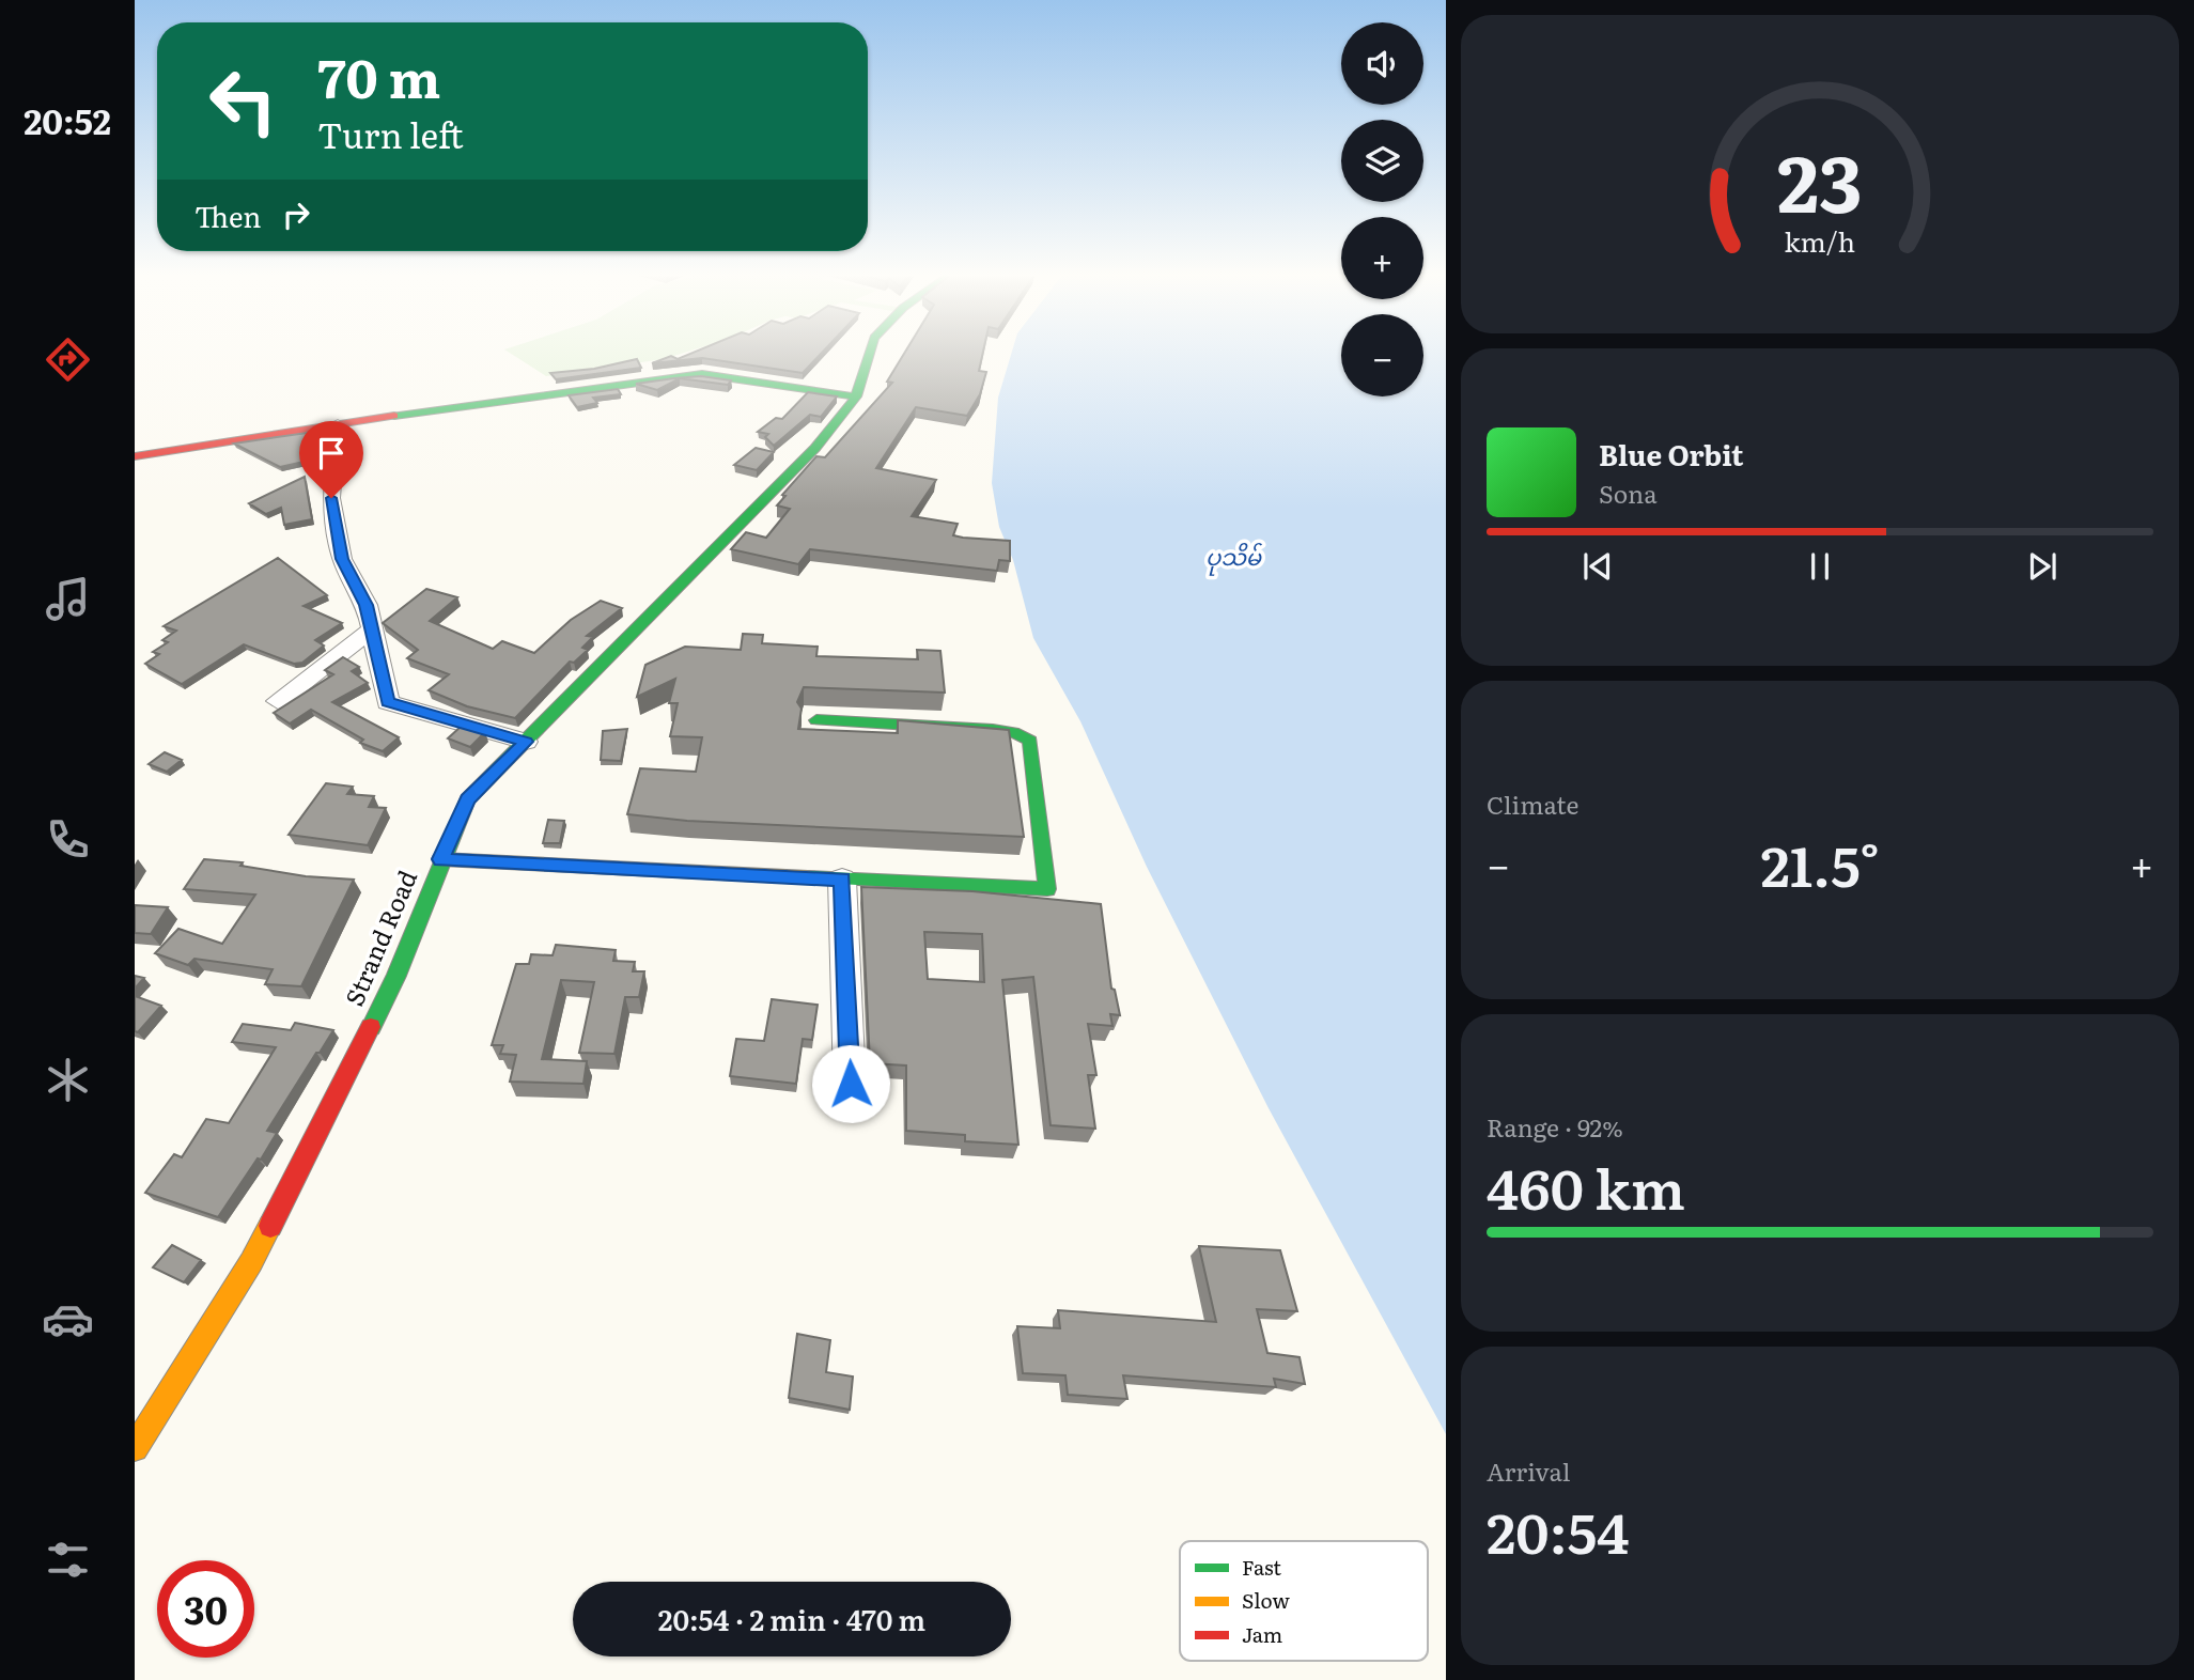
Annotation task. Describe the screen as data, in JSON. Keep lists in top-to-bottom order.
{
  "streets": {
    "main road": ["Strand Road"]
  },
  "water": ["ပုသိမ်"],
  "legend": ["Fast", "Slow", "Jam"],
  "page": {
    "tabs": "20:52",
    "map_buttons": ["+", "−"],
    "turn": ["70 m", "Turn left"],
    "then": "Then",
    "song": ["Blue Orbit", "Sona"],
    "tile": [
      "Climate",
      ["Range · 92%", "460 km"],
      ["Arrival", "20:54"]
    ],
    "heat": ["−", "21.5°", "+"],
    "limit": "30",
    "trip": "20:54 · 2 min · 470 m",
    "gauge": ["23", "km/h"]
  }
}
